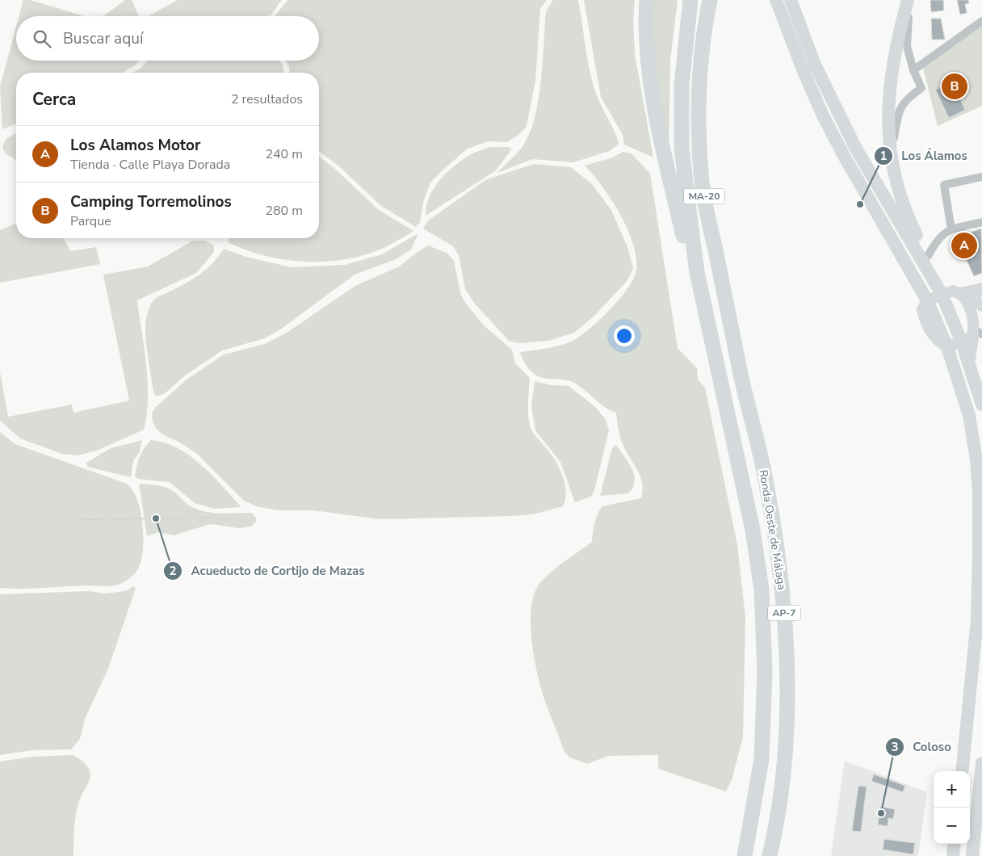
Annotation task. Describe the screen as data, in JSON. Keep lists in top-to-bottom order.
{
  "streets": {
    "highway": ["MA-20", "Ronda Oeste de Málaga", "AP-7"]
  },
  "crossings": [
    ["MA-20", "Ronda Oeste de Málaga"]
  ],
  "places": ["Los Álamos", "Acueducto de Cortijo de Mazas", "Coloso"],
  "page": {
    "search": "Buscar aquí",
    "pins": ["B", "A"],
    "heading": ["Cerca", "2 resultados"],
    "list": [
      {
        "mark": "A",
        "name": "Los Alamos Motor",
        "note": "Tienda · Calle Playa Dorada",
        "value": "240 m"
      },
      {
        "mark": "B",
        "name": "Camping Torremolinos",
        "note": "Parque",
        "value": "280 m"
      }
    ],
    "map_buttons": ["+", "−"]
  }
}
